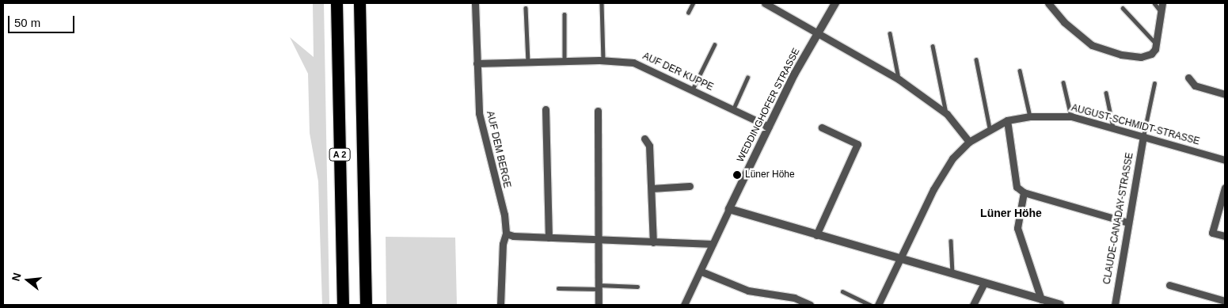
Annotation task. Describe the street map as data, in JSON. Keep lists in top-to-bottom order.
{
  "streets": {
    "highway": ["A 2"],
    "street": [
      "AUF DER KUPPE",
      "WEDDINGHOFER STRASSE",
      "AUGUST-SCHMIDT-STRASSE",
      "AUF DEM BERGE",
      "CLAUDE-CANADAY-STRASSE"
    ]
  },
  "crossings": [
    ["AUF DER KUPPE", "WEDDINGHOFER STRASSE"],
    ["AUF DER KUPPE", "AUF DEM BERGE"],
    ["AUGUST-SCHMIDT-STRASSE", "CLAUDE-CANADAY-STRASSE"]
  ],
  "districts": ["Lüner Höhe"],
  "places": ["Lüner Höhe"],
  "scale_bar": "50 m",
  "north": "left"
}
